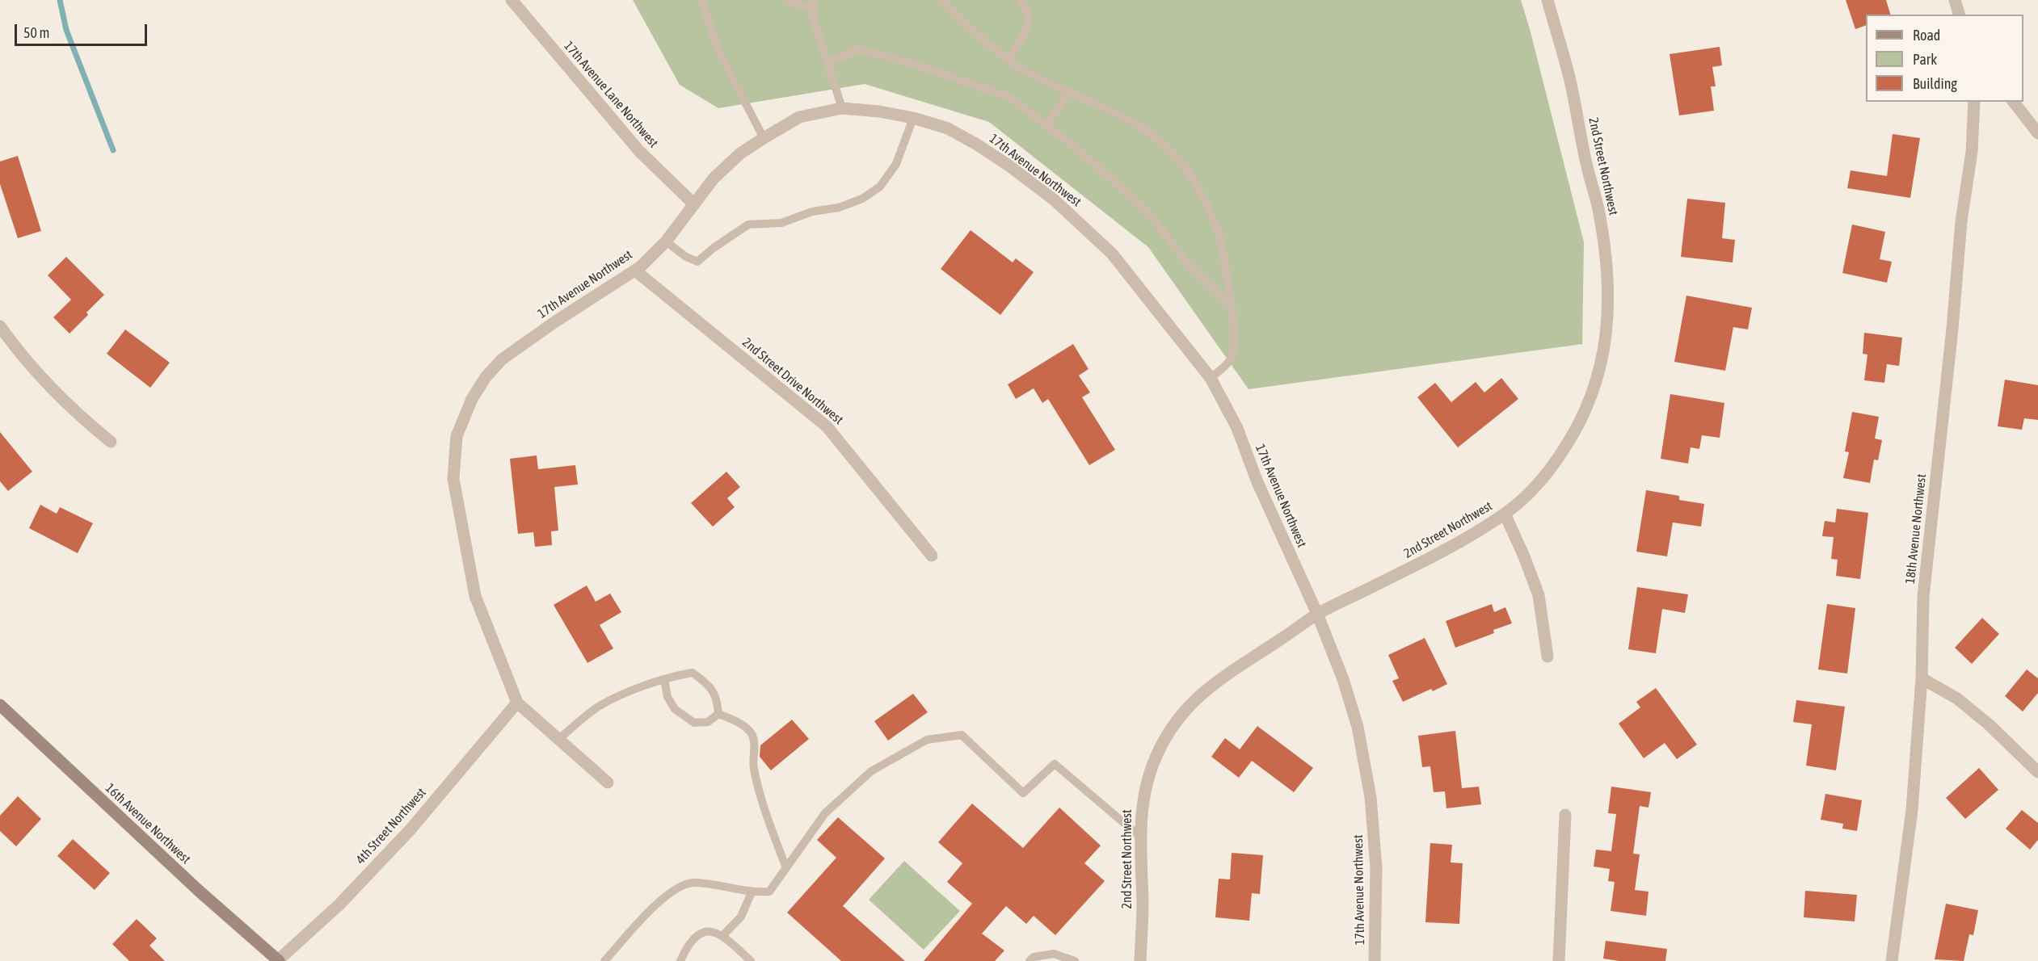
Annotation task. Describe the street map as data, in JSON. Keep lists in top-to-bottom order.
{
  "streets": {
    "main road": ["16th Avenue Northwest"],
    "street": [
      "17th Avenue Lane Northwest",
      "2nd Street Northwest",
      "17th Avenue Northwest",
      "2nd Street Drive Northwest",
      "18th Avenue Northwest",
      "4th Street Northwest"
    ]
  },
  "crossings": [
    ["17th Avenue Lane Northwest", "17th Avenue Northwest"],
    ["2nd Street Northwest", "17th Avenue Northwest"],
    ["17th Avenue Northwest", "2nd Street Drive Northwest"],
    ["17th Avenue Northwest", "4th Street Northwest"],
    ["16th Avenue Northwest", "4th Street Northwest"]
  ],
  "legend": ["Road", "Park", "Building"],
  "scale_bar": "50 m"
}
